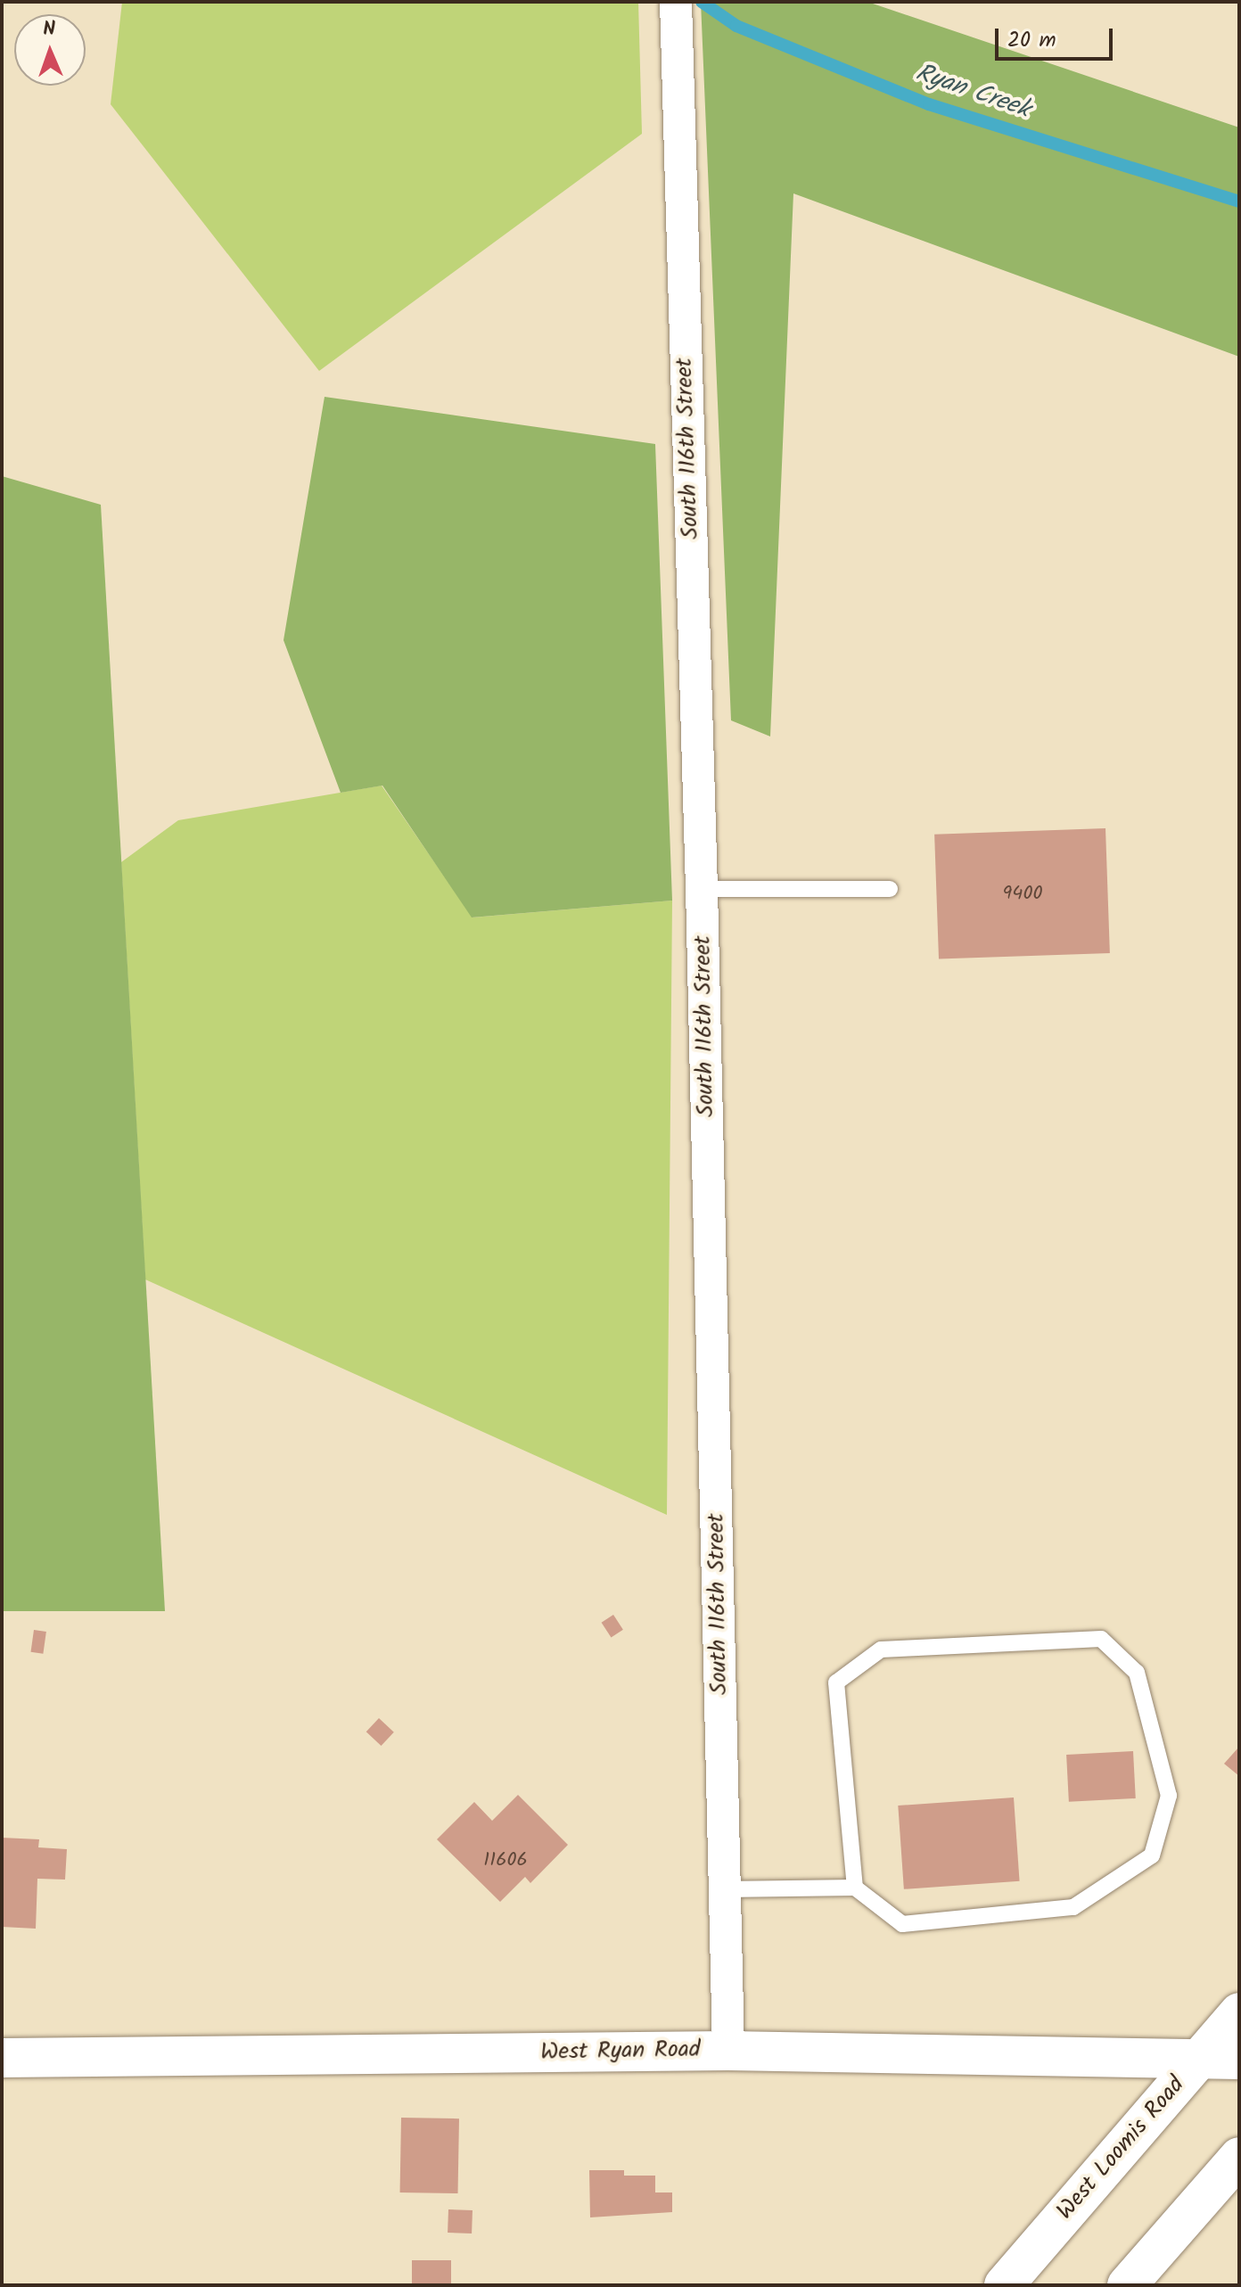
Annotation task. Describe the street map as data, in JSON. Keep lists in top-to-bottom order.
{
  "streets": {
    "street": ["South 116th Street", "West Ryan Road", "West Loomis Road"]
  },
  "crossings": [
    ["South 116th Street", "West Ryan Road"],
    ["West Ryan Road", "West Loomis Road"]
  ],
  "water": ["Ryan Creek"],
  "house_numbers": ["9400", "11606"],
  "scale_bar": "20 m",
  "north": "top"
}
